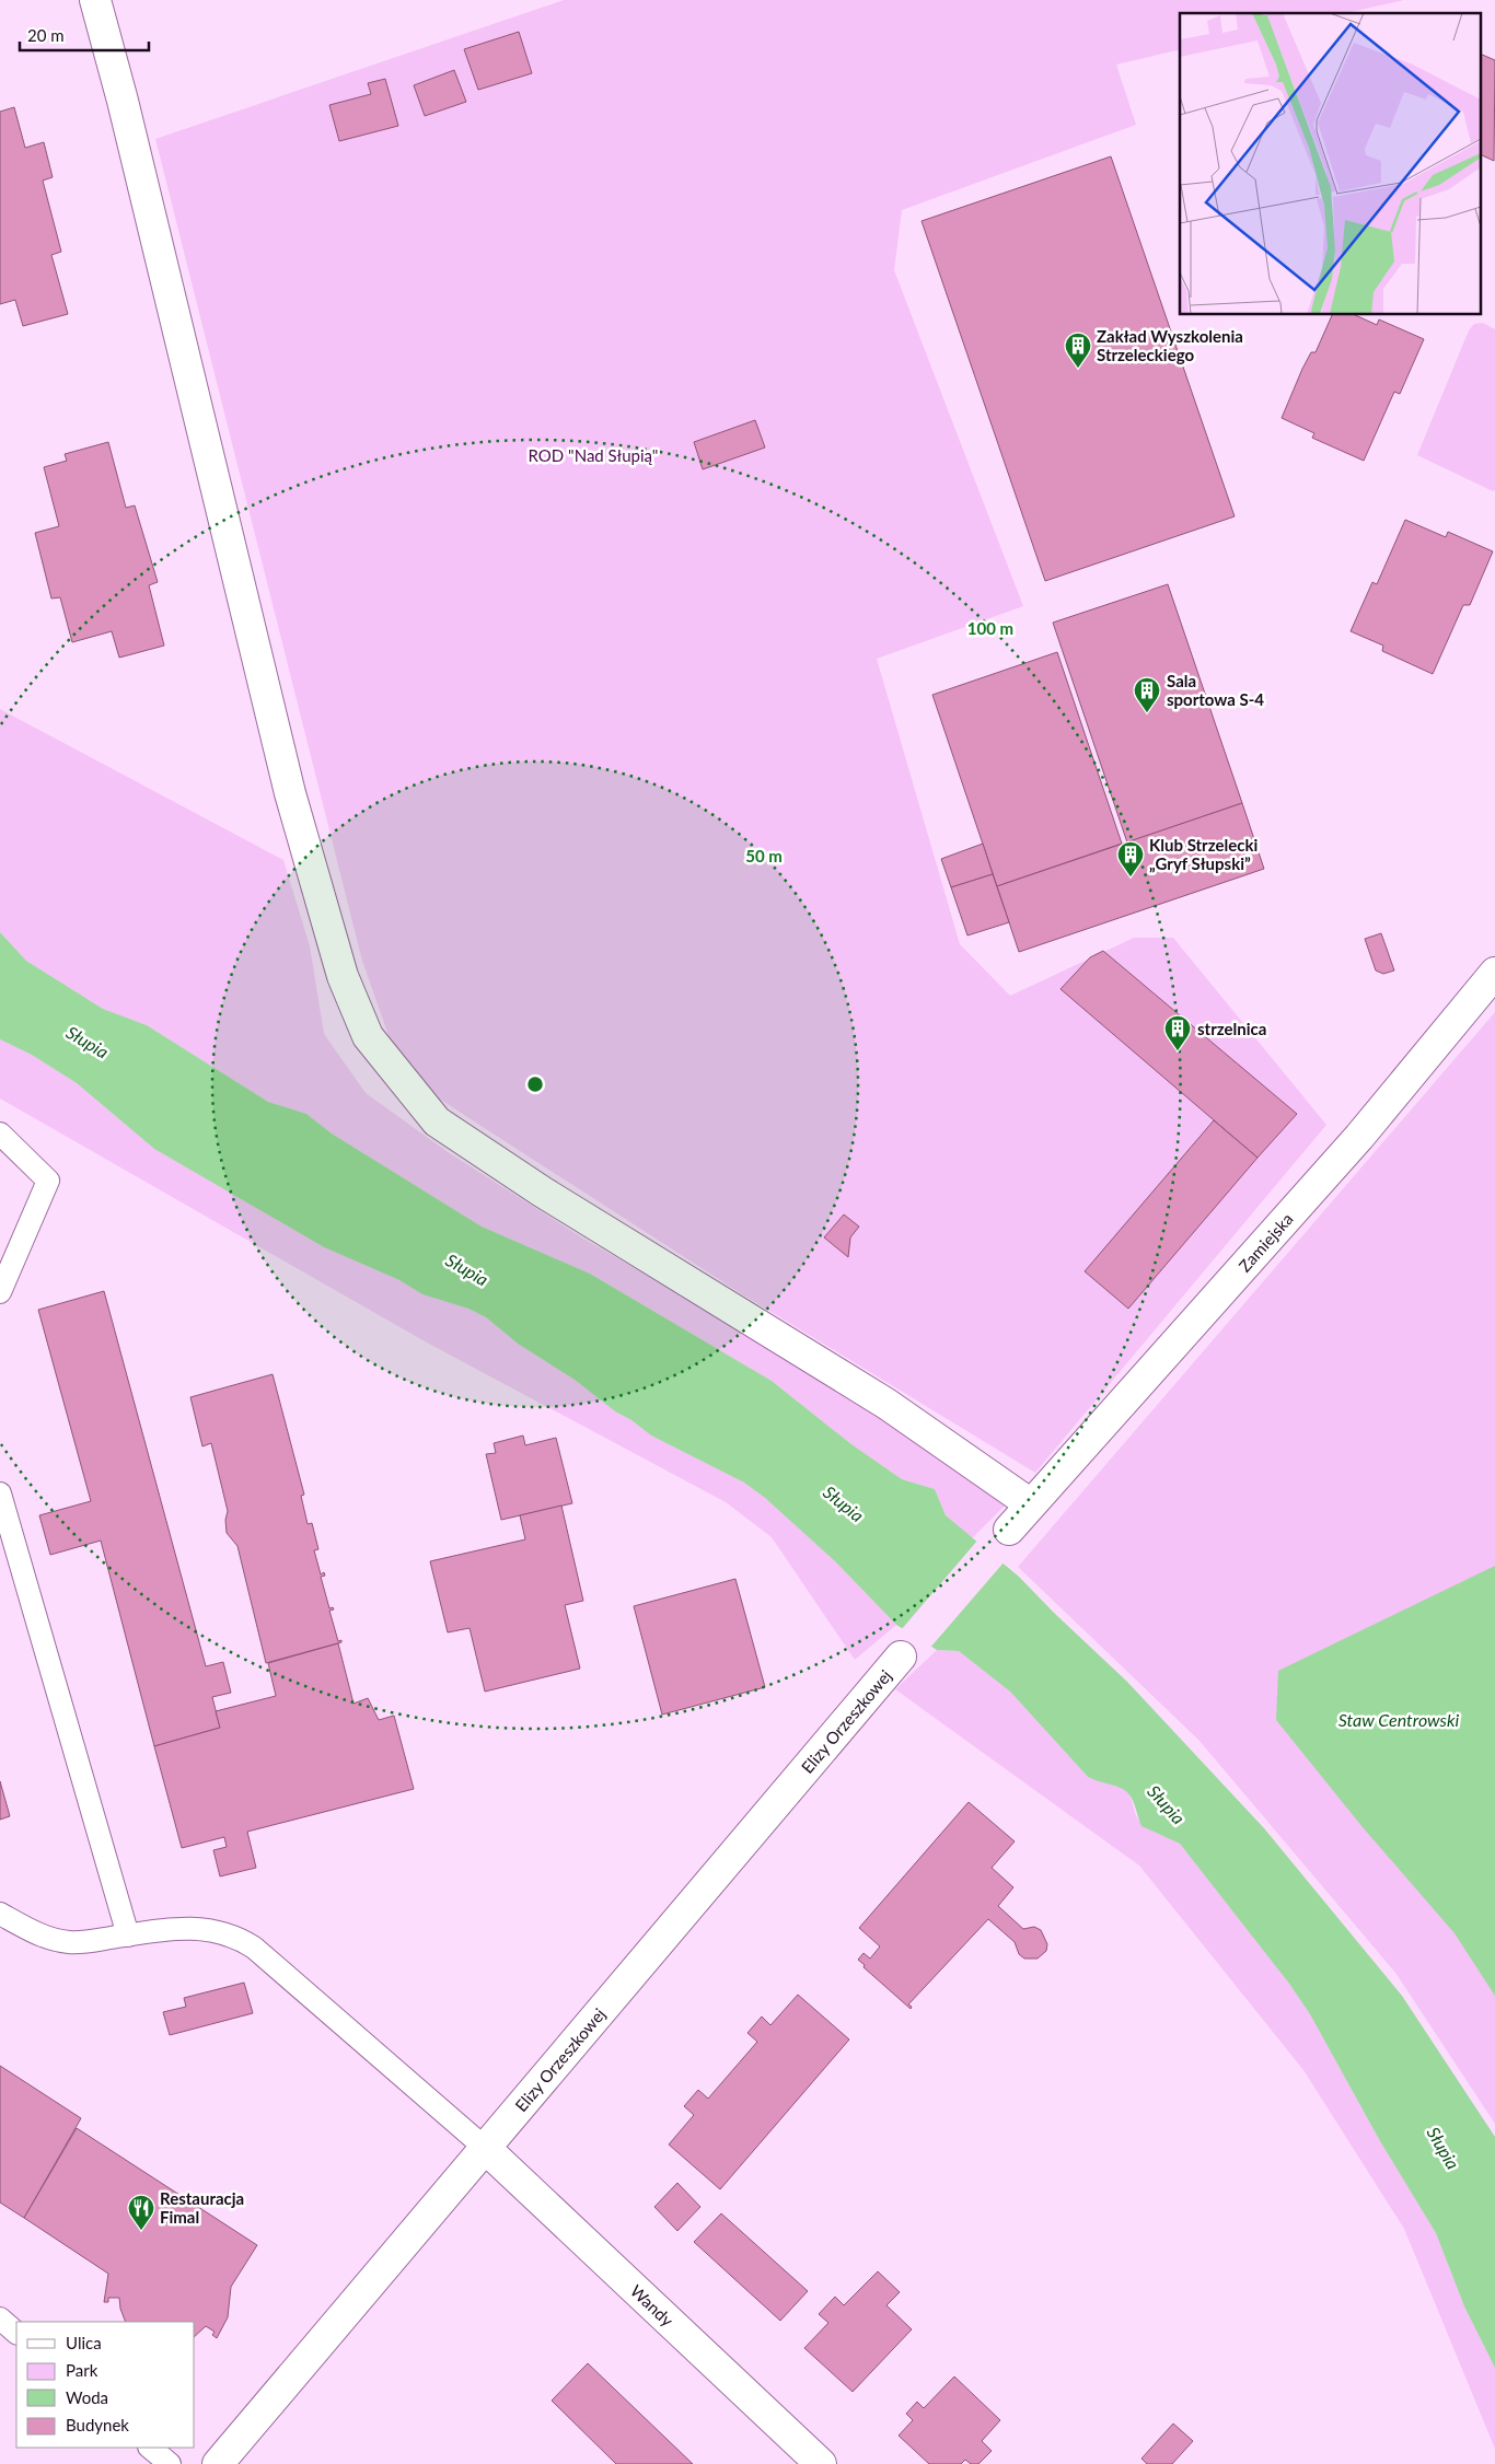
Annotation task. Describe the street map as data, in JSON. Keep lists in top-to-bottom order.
{
  "streets": {
    "street": ["Zamiejska", "Elizy Orzeszkowej", "Wandy"]
  },
  "crossings": [
    ["Elizy Orzeszkowej", "Wandy"]
  ],
  "water": ["Słupia", "Staw Centrowski"],
  "parks": ["ROD \"Nad Słupią\""],
  "places": {
    "building": [
      "Zakład Wyszkolenia Strzeleckiego",
      "Sala sportowa S-4",
      "Klub Strzelecki „Gryf Słupski”",
      "strzelnica"
    ],
    "restaurant": ["Restauracja Fimal"]
  },
  "legend": [
    "Ulica",
    "Park",
    "Woda",
    "Budynek"
  ],
  "scale_bar": "20 m",
  "rings": ["100 m", "50 m"]
}
